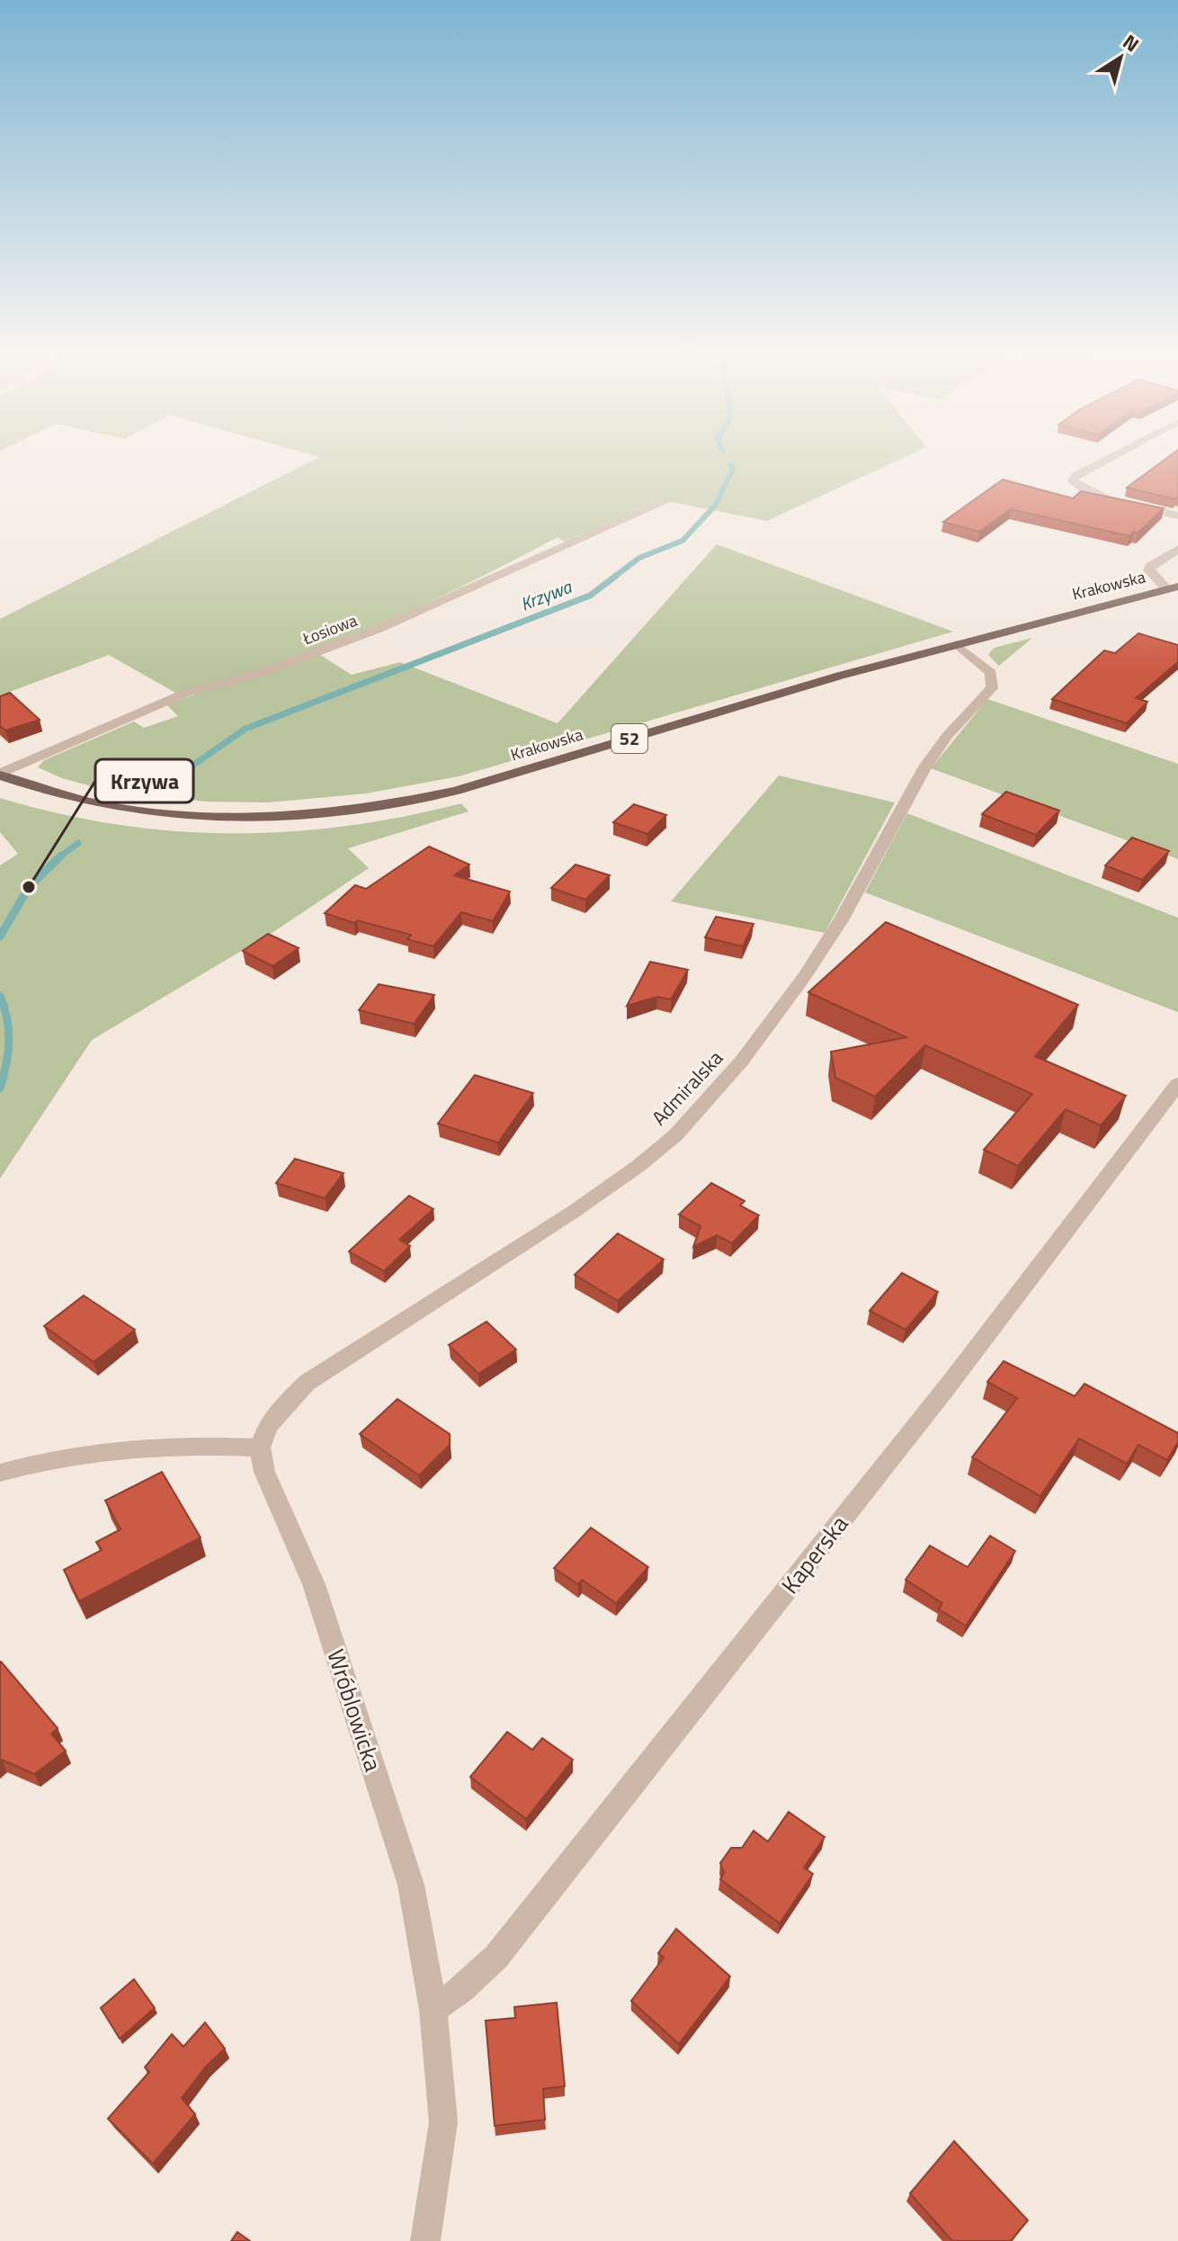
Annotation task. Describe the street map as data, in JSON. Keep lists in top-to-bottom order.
{
  "streets": {
    "main road": ["Krakowska", "52"],
    "street": [
      "Łosiowa",
      "Admiralska",
      "Kaperska",
      "Wróblowicka"
    ]
  },
  "crossings": [
    ["Krakowska", "Łosiowa"],
    ["Krakowska", "Admiralska"],
    ["Admiralska", "Wróblowicka"],
    ["Kaperska", "Wróblowicka"]
  ],
  "water": ["Krzywa"],
  "places": ["Krzywa"],
  "north": "top right"
}
